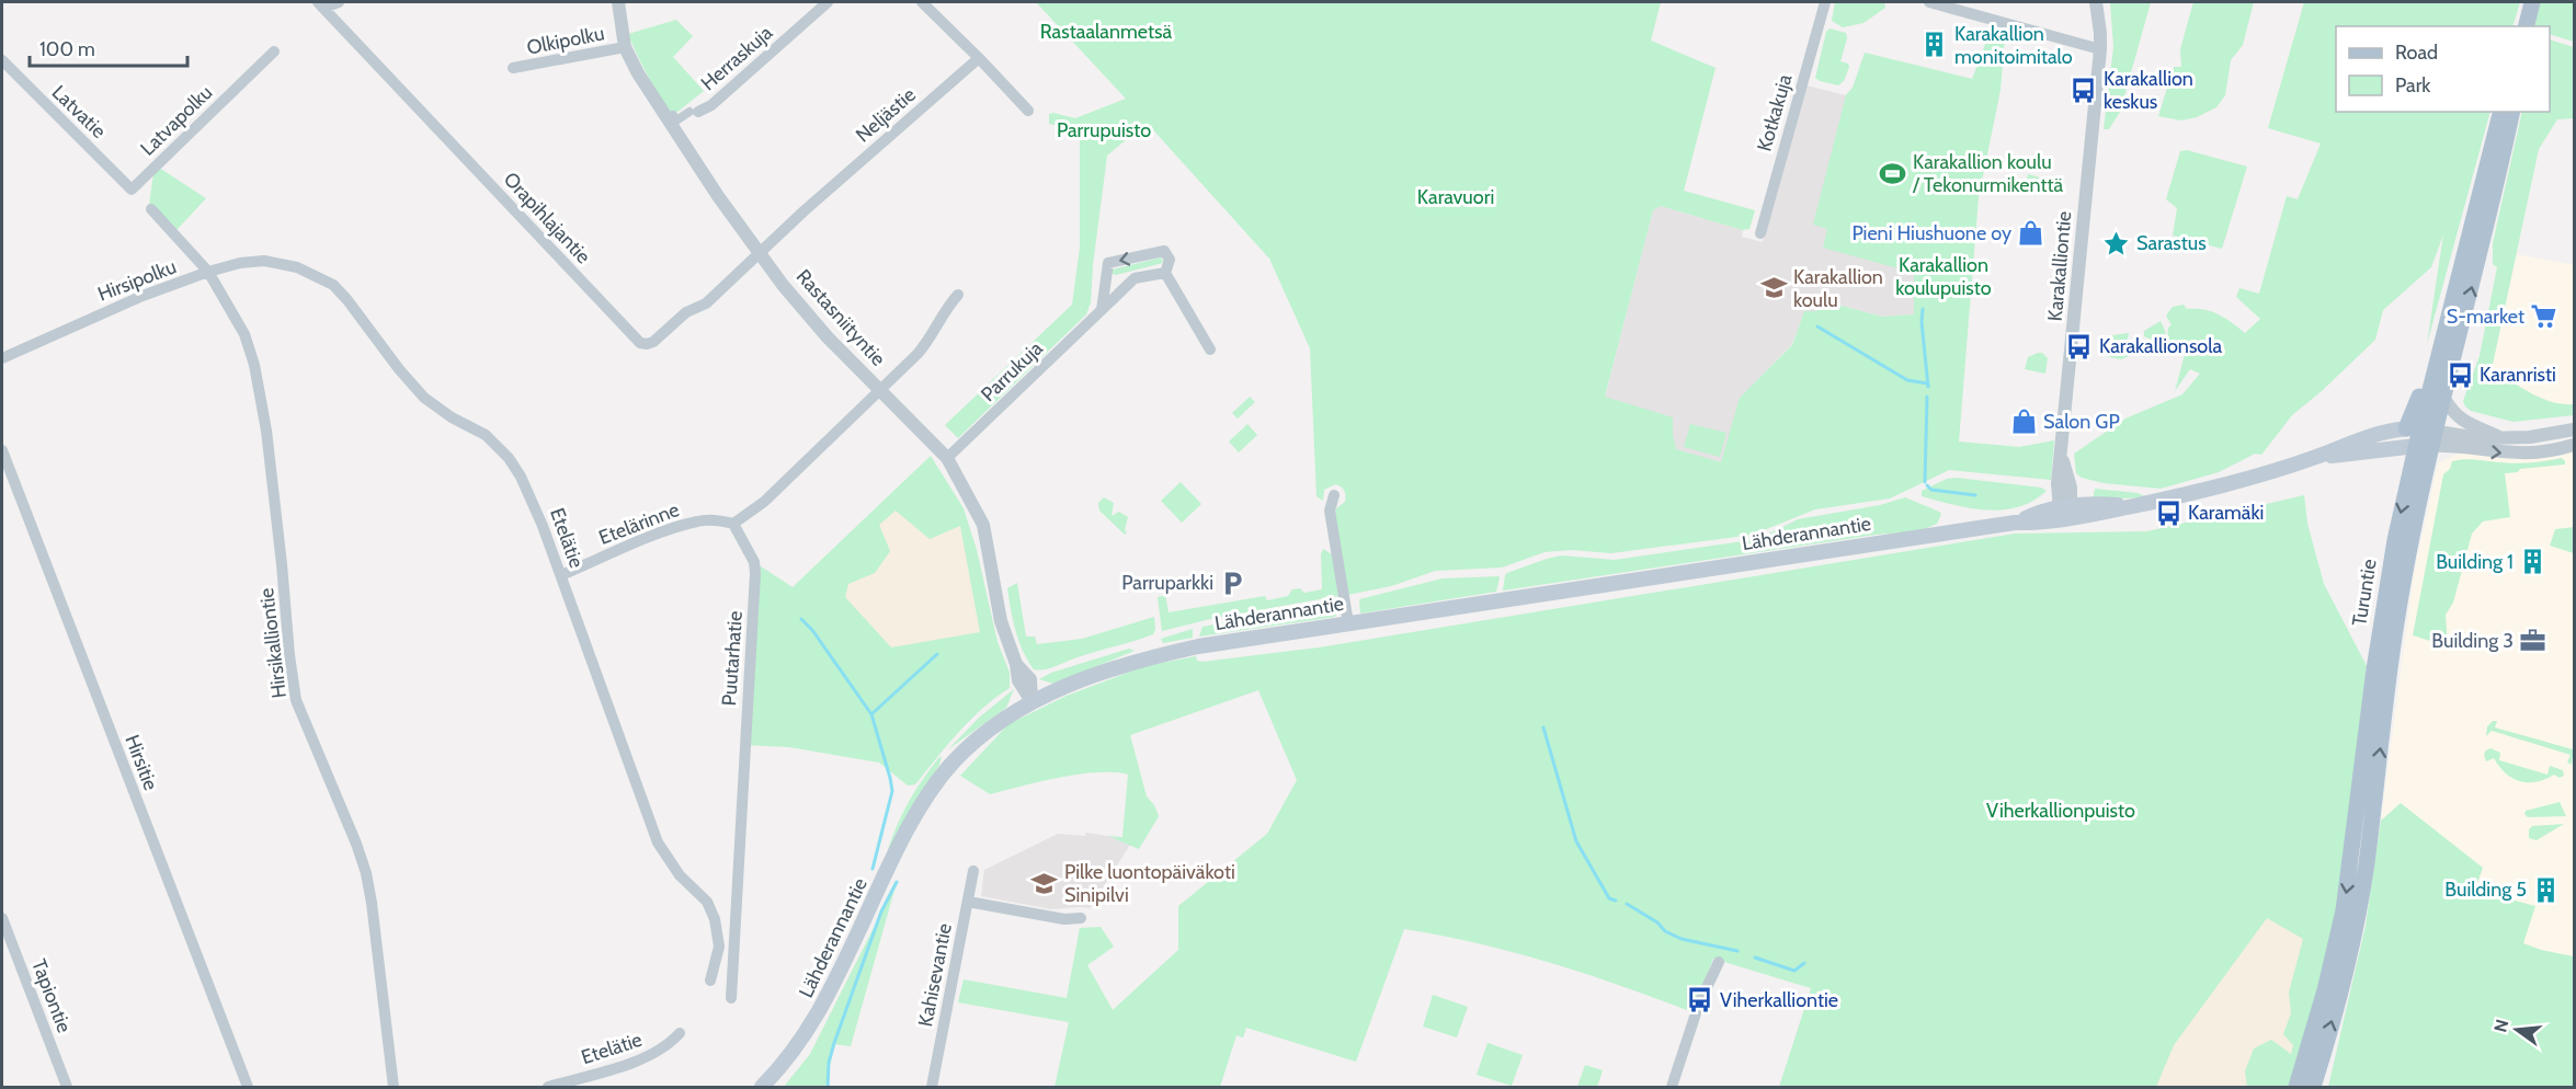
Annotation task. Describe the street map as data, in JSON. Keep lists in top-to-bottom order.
{
  "streets": {
    "main road": ["Lähderannantie", "Turuntie"],
    "street": [
      "Olkipolku",
      "Herraskuja",
      "Latvatie",
      "Kotkakuja",
      "Neljästie",
      "Latvapolku",
      "Orapihlajantie",
      "Karakalliontie",
      "Hirsipolku",
      "Rastasniityntie",
      "Parrukuja",
      "Etelärinne",
      "Etelätie",
      "Hirsikalliontie",
      "Puutarhatie",
      "Hirsitie",
      "Kahisevantie",
      "Tapiontie"
    ]
  },
  "crossings": [
    ["Olkipolku", "Rastasniityntie"],
    ["Latvatie", "Latvapolku"],
    ["Neljästie", "Orapihlajantie"],
    ["Neljästie", "Rastasniityntie"],
    ["Orapihlajantie", "Rastasniityntie"],
    ["Karakalliontie", "Lähderannantie"],
    ["Hirsipolku", "Etelätie"],
    ["Hirsipolku", "Hirsikalliontie"],
    ["Rastasniityntie", "Parrukuja"],
    ["Rastasniityntie", "Lähderannantie"],
    ["Etelärinne", "Etelätie"],
    ["Etelärinne", "Puutarhatie"],
    ["Lähderannantie", "Turuntie"],
    ["Etelätie", "Hirsikalliontie"]
  ],
  "parks": [
    "Rastaalanmetsä",
    "Parrupuisto",
    "Karavuori",
    "Karakallion koulupuisto",
    "Viherkallionpuisto"
  ],
  "places": {
    "building": ["Karakallion monitoimitalo", "Building 1", "Building 5"],
    "bus stop": [
      "Karakallion keskus",
      "Karakallionsola",
      "Karanristi",
      "Karamäki",
      "Viherkalliontie"
    ],
    "sports": ["Karakallion koulu / Tekonurmikenttä"],
    "shop": ["Pieni Hiushuone oy", "Salon GP"],
    "place": ["Sarastus"],
    "school or university": ["Karakallion koulu", "Pilke luontopäiväkoti Sinipilvi"],
    "supermarket": ["S-market"],
    "parking": ["Parruparkki"],
    "office": ["Building 3"]
  },
  "legend": ["Road", "Park"],
  "scale_bar": "100 m",
  "north": "left"
}
